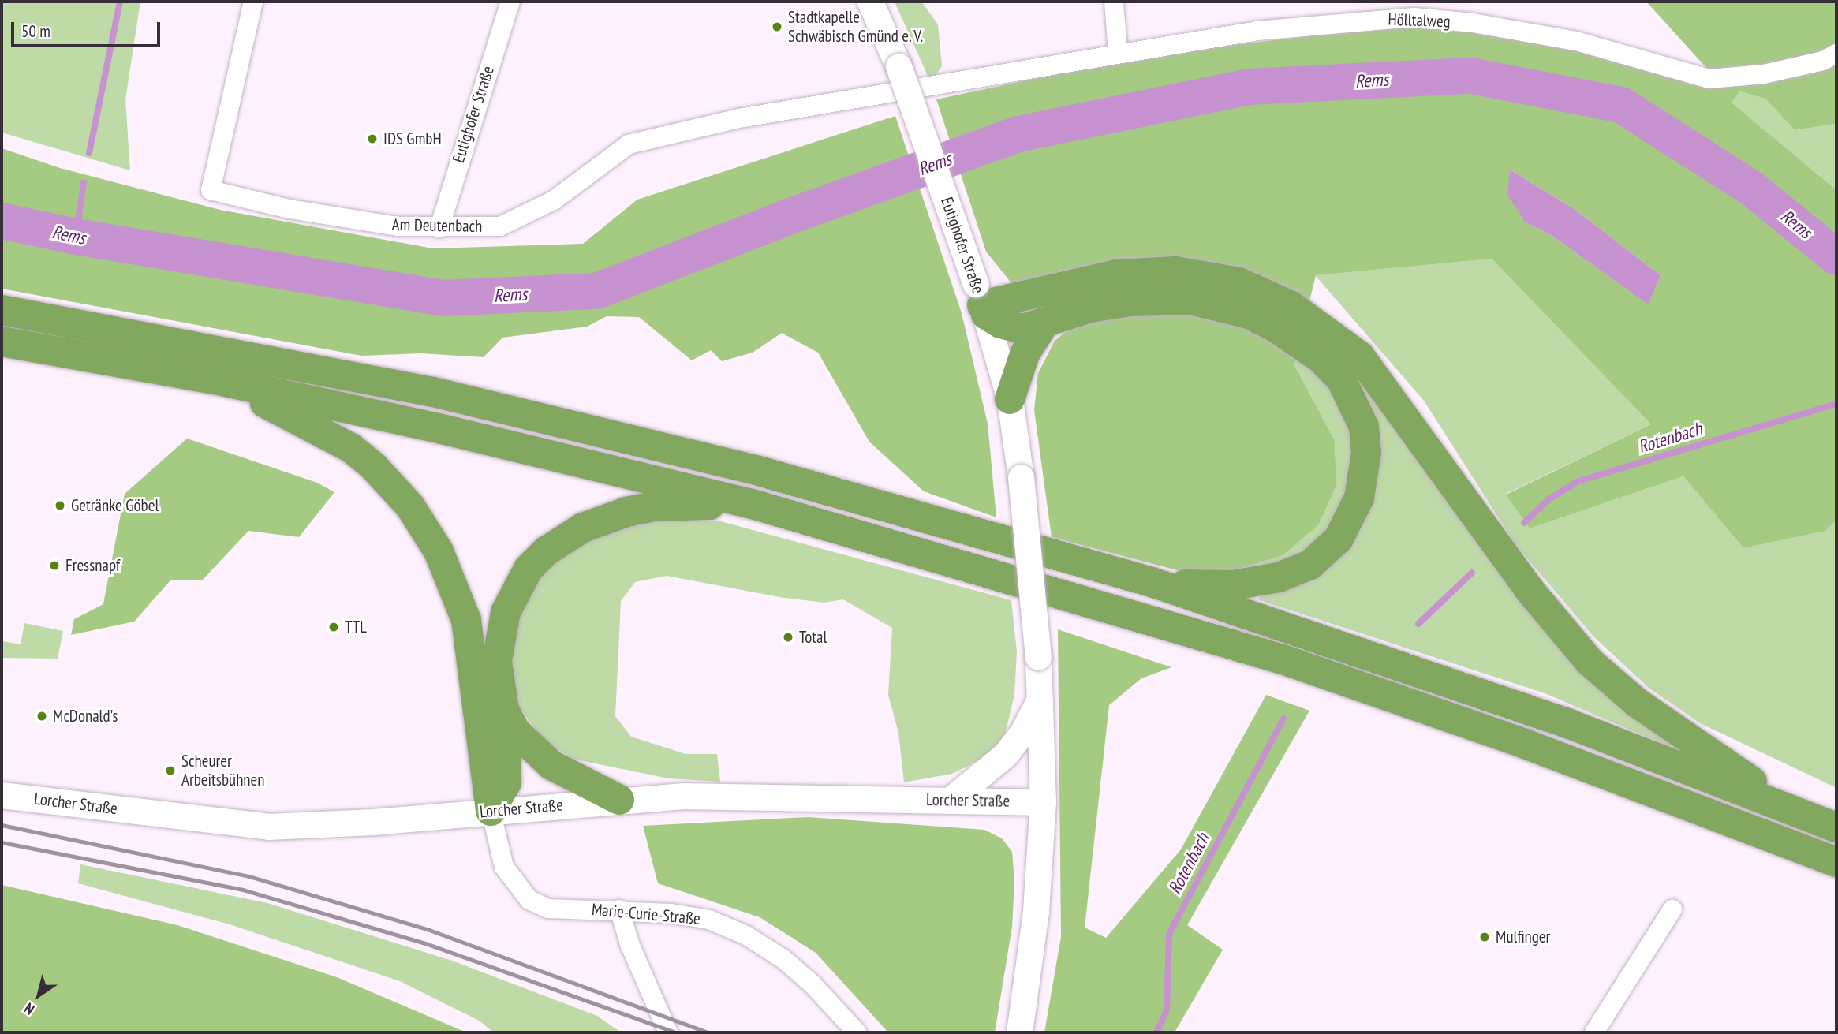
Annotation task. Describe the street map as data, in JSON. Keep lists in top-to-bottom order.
{
  "streets": {
    "street": [
      "Hölltalweg",
      "Eutighofer Straße",
      "Am Deutenbach",
      "Lorcher Straße",
      "Marie-Curie-Straße"
    ]
  },
  "crossings": [
    ["Hölltalweg", "Am Deutenbach"],
    ["Eutighofer Straße", "Am Deutenbach"],
    ["Eutighofer Straße", "Lorcher Straße"],
    ["Lorcher Straße", "Marie-Curie-Straße"]
  ],
  "water": ["Rems", "Rotenbach"],
  "places": [
    "Stadtkapelle Schwäbisch Gmünd e. V.",
    "IDS GmbH",
    "Getränke Göbel",
    "Fressnapf",
    "TTL",
    "Total",
    "McDonald's",
    "Scheurer Arbeitsbühnen",
    "Mulfinger"
  ],
  "scale_bar": "50 m",
  "north": "bottom left"
}
